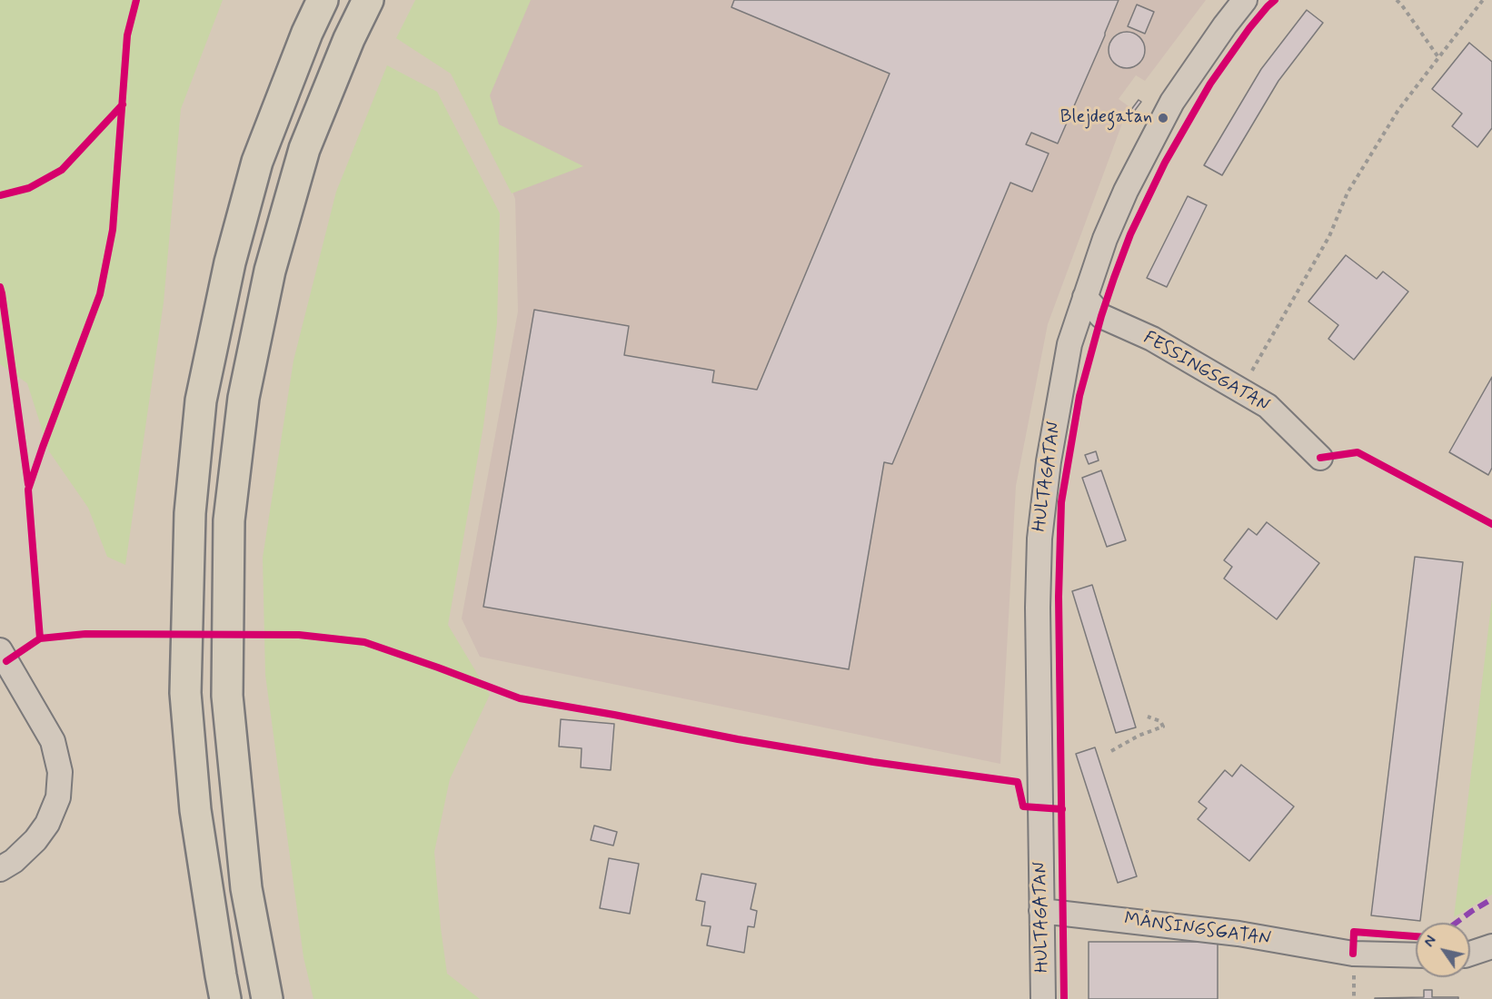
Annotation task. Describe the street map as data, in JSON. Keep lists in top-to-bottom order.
{
  "streets": {
    "street": ["FESSINGSGATAN", "HULTAGATAN", "MÅNSINGSGATAN"]
  },
  "crossings": [
    ["FESSINGSGATAN", "HULTAGATAN"],
    ["HULTAGATAN", "MÅNSINGSGATAN"]
  ],
  "places": ["Blejdegatan"],
  "north": "top left"
}
